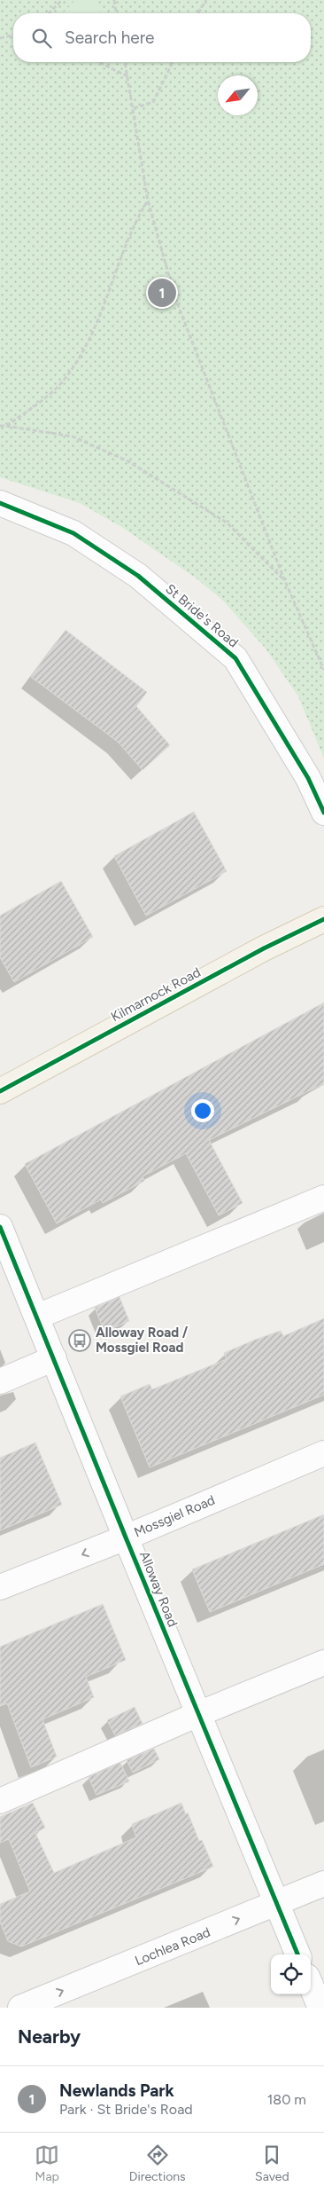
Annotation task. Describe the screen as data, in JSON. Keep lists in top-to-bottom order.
{
  "streets": {
    "main road": ["Kilmarnock Road"],
    "street": [
      "St Bride's Road",
      "Mossgiel Road",
      "Alloway Road",
      "Lochlea Road"
    ]
  },
  "crossings": [
    ["Mossgiel Road", "Alloway Road"],
    ["Alloway Road", "Lochlea Road"]
  ],
  "places": {
    "bus stop": ["Alloway Road / Mossgiel Road"]
  },
  "north": "bottom left",
  "page": {
    "search": "Search here",
    "pins": "1",
    "heading": "Nearby",
    "list": [
      {
        "mark": "1",
        "name": "Newlands Park",
        "note": "Park · St Bride's Road",
        "value": "180 m"
      }
    ],
    "nav": ["Map", "Directions", "Saved"]
  }
}
